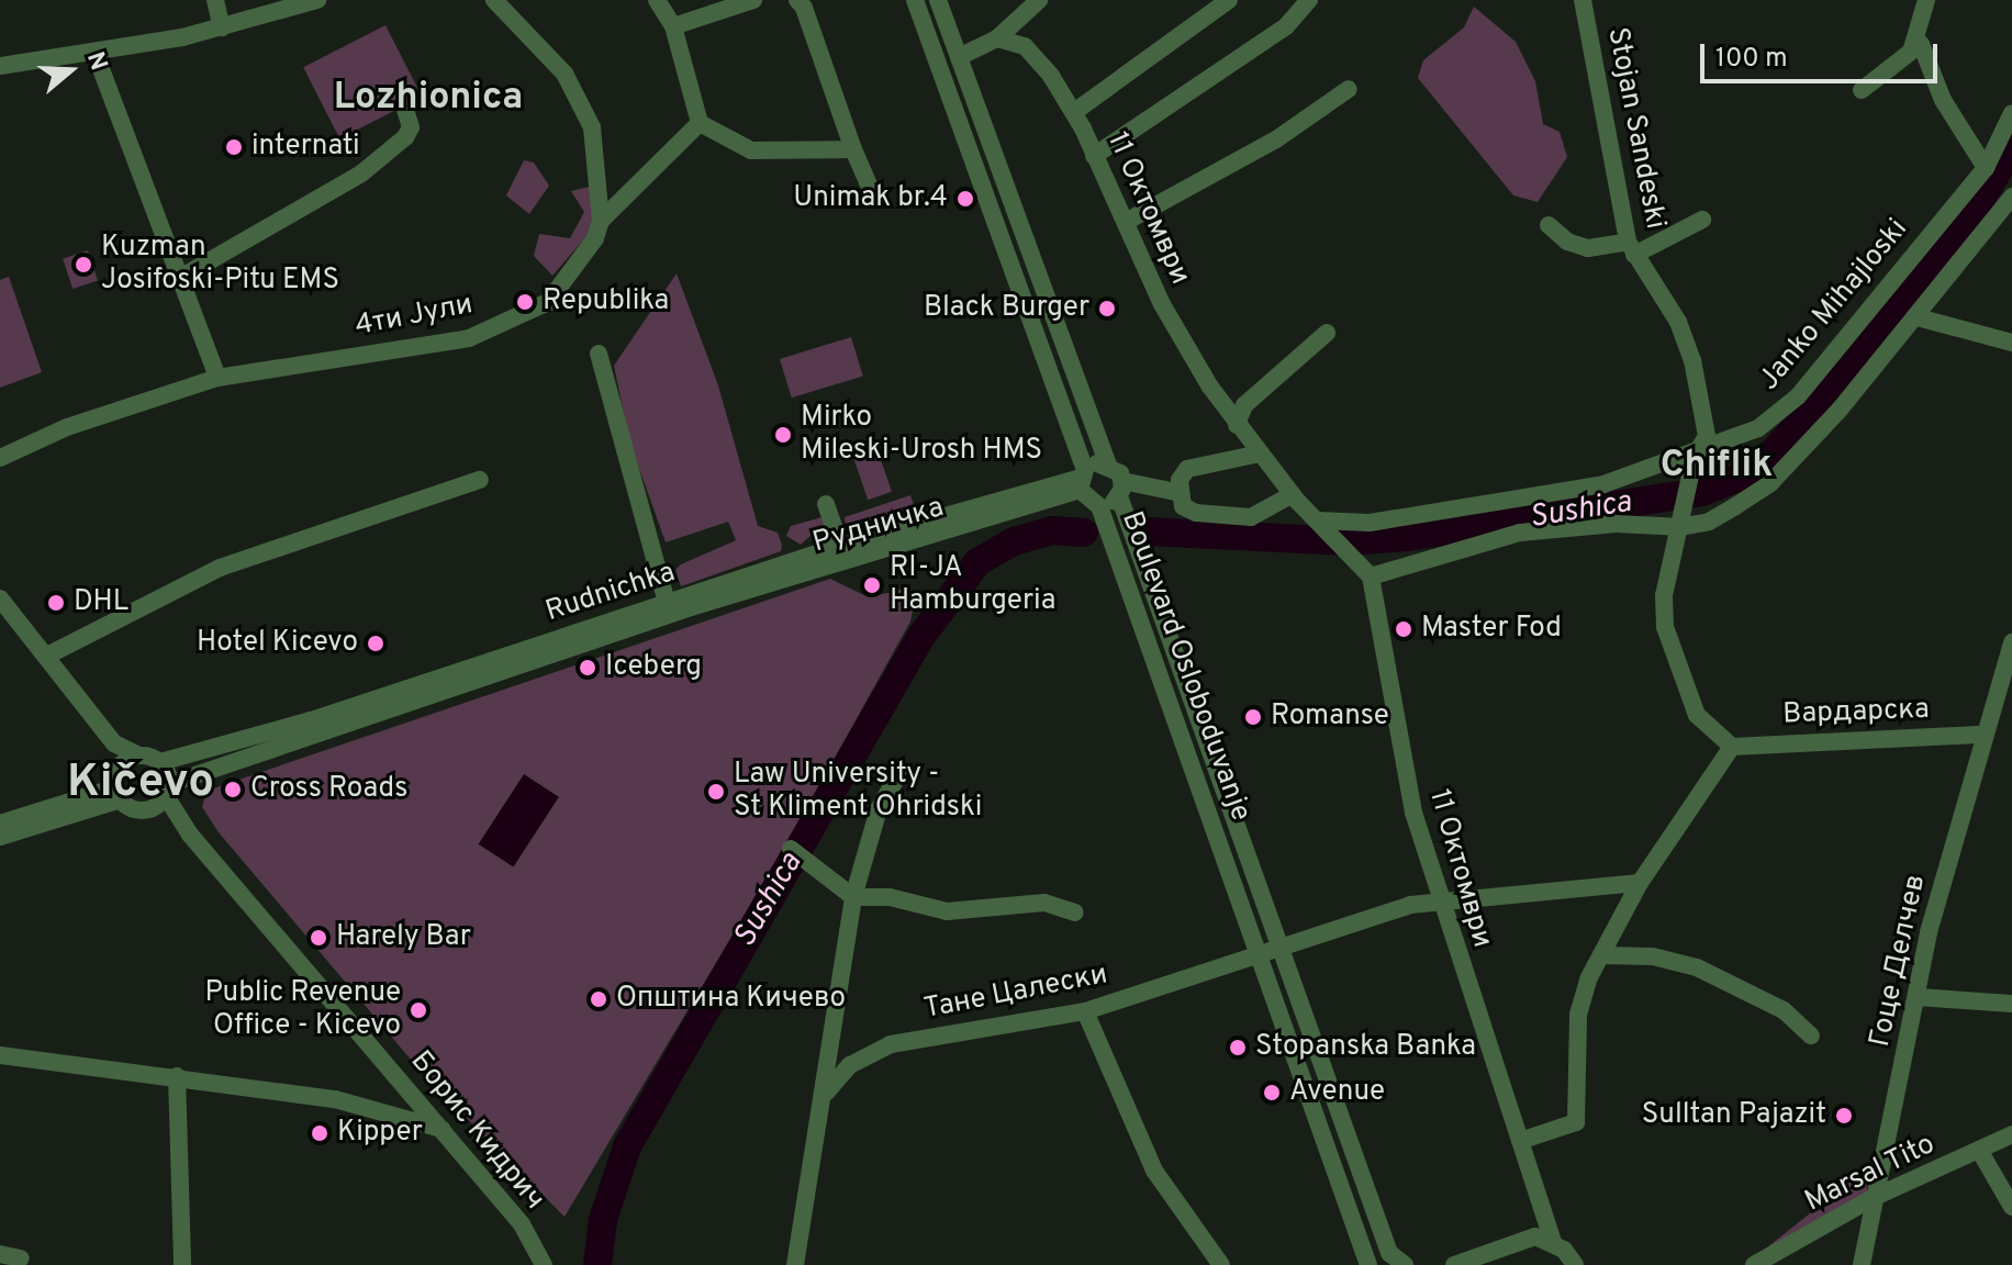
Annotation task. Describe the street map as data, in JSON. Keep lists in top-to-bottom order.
{
  "streets": {
    "street": [
      "Stojan Sandeski",
      "11 Октомври",
      "Janko Mihajloski",
      "4ти Јули",
      "Rudnichka",
      "Boulevard Osloboduvanje",
      "Вардарска",
      "Гоце Делчев",
      "Тане Цалески",
      "Борис Кидрич",
      "Marsal Tito"
    ]
  },
  "crossings": [
    ["Stojan Sandeski", "Janko Mihajloski"],
    ["11 Октомври", "Тане Цалески"],
    ["Rudnichka", "Boulevard Osloboduvanje"],
    ["Rudnichka", "Борис Кидрич"],
    ["Boulevard Osloboduvanje", "Тане Цалески"],
    ["Вардарска", "Гоце Делчев"],
    ["Гоце Делчев", "Marsal Tito"]
  ],
  "districts": ["Lozhionica", "Chiflik", "Kičevo"],
  "water": ["Sushica"],
  "places": [
    "internati",
    "Unimak br.4",
    "Kuzman Josifoski-Pitu EMS",
    "Republika",
    "Black Burger",
    "Mirko Mileski-Urosh HMS",
    "RI-JA Hamburgeria",
    "DHL",
    "Master Fod",
    "Hotel Kicevo",
    "Iceberg",
    "Romanse",
    "Cross Roads",
    "Law University - St Kliment Ohridski",
    "Harely Bar",
    "Општина Кичево",
    "Public Revenue Office - Kicevo",
    "Stopanska Banka",
    "Avenue",
    "Sulltan Pajazit",
    "Kipper"
  ],
  "scale_bar": "100 m",
  "north": "right"
}
